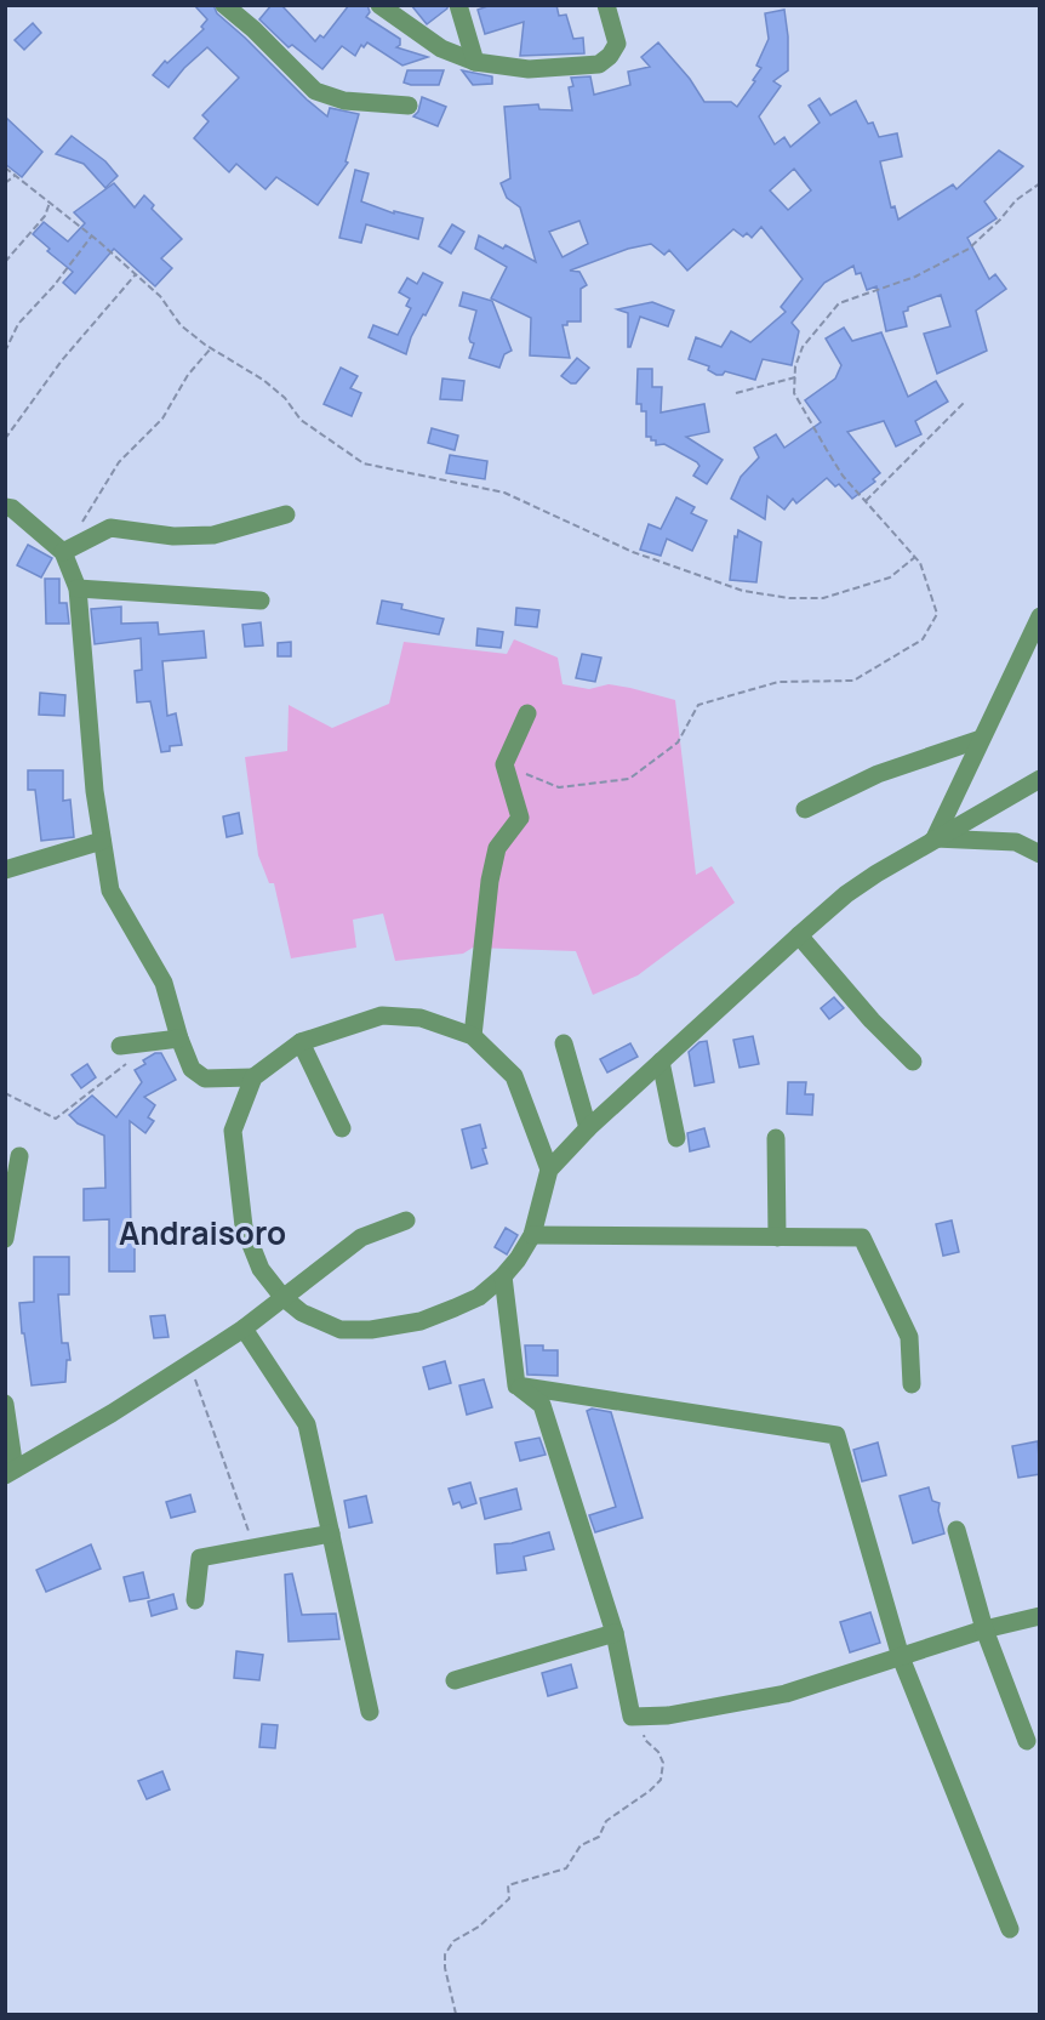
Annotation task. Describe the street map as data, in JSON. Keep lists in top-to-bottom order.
{
  "districts": ["Andraisoro"]
}
